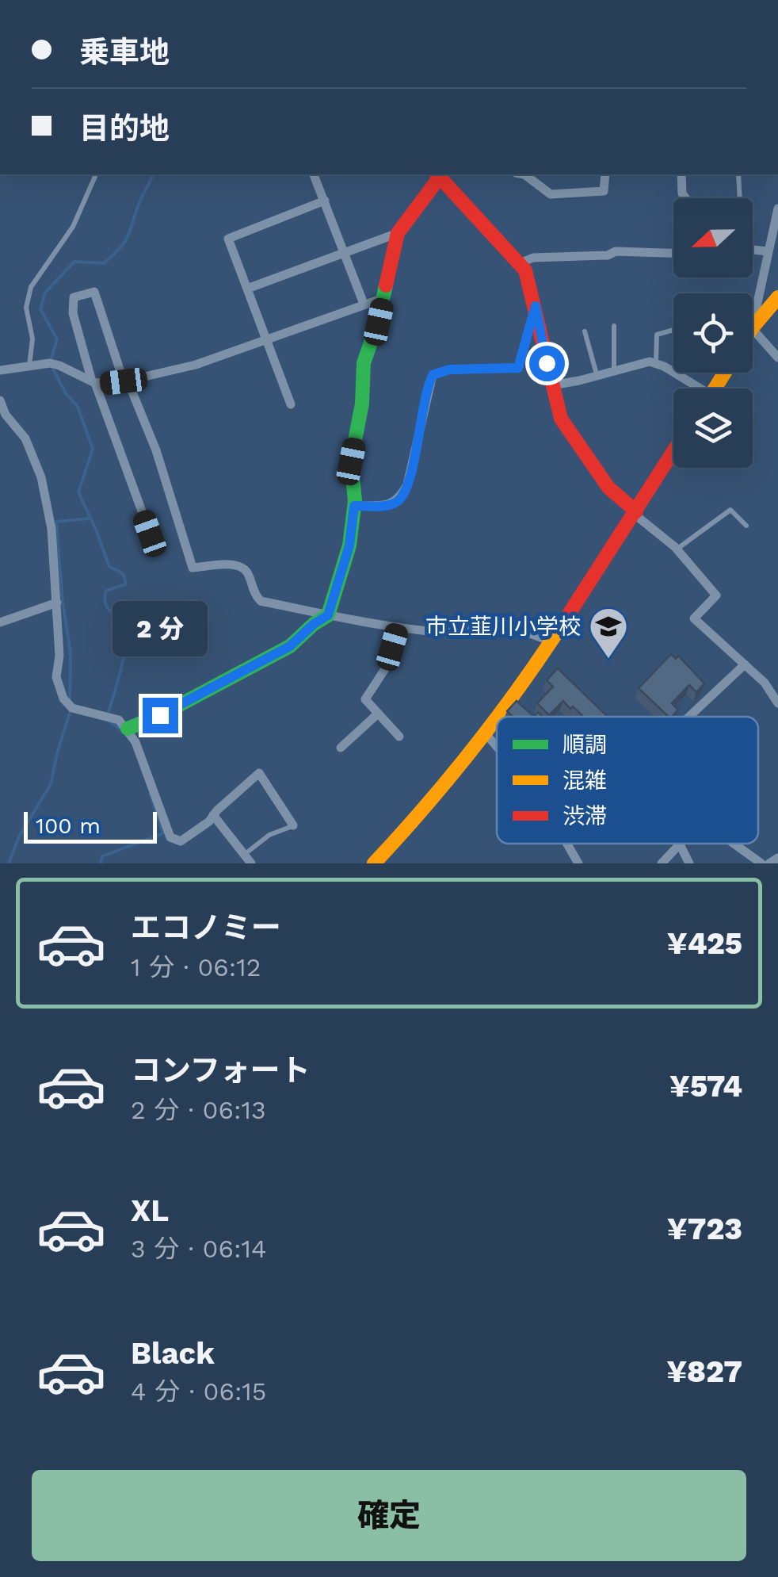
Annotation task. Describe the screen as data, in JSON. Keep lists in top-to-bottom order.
{
  "places": {
    "school or university": ["市立韮川小学校"]
  },
  "legend": ["順調", "混雑", "渋滞"],
  "scale_bar": "100 m",
  "north": "left",
  "page": {
    "banner": ["乗車地", "目的地"],
    "bubble": "2 分",
    "scale": "100 m",
    "list": [
      {
        "name": "エコノミー",
        "note": "1 分 · 06:12",
        "value": "¥425"
      },
      {
        "name": "コンフォート",
        "note": "2 分 · 06:13",
        "value": "¥574"
      },
      {
        "name": "XL",
        "note": "3 分 · 06:14",
        "value": "¥723"
      },
      {
        "name": "Black",
        "note": "4 分 · 06:15",
        "value": "¥827"
      }
    ],
    "buttons": "確定"
  }
}
